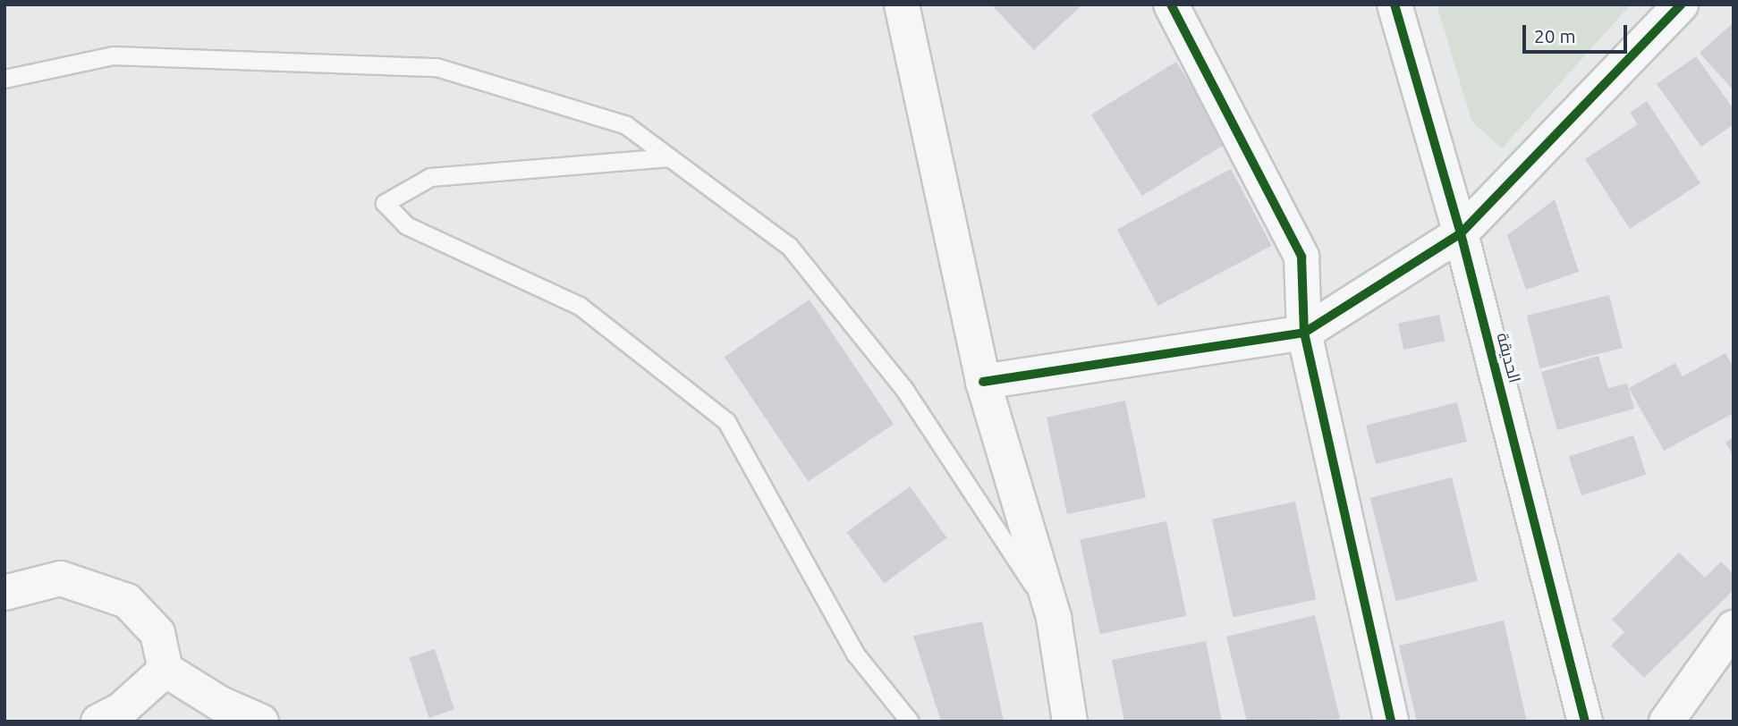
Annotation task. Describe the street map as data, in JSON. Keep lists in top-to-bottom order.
{
  "streets": {
    "street": ["الحديقة"]
  },
  "scale_bar": "20 m"
}
